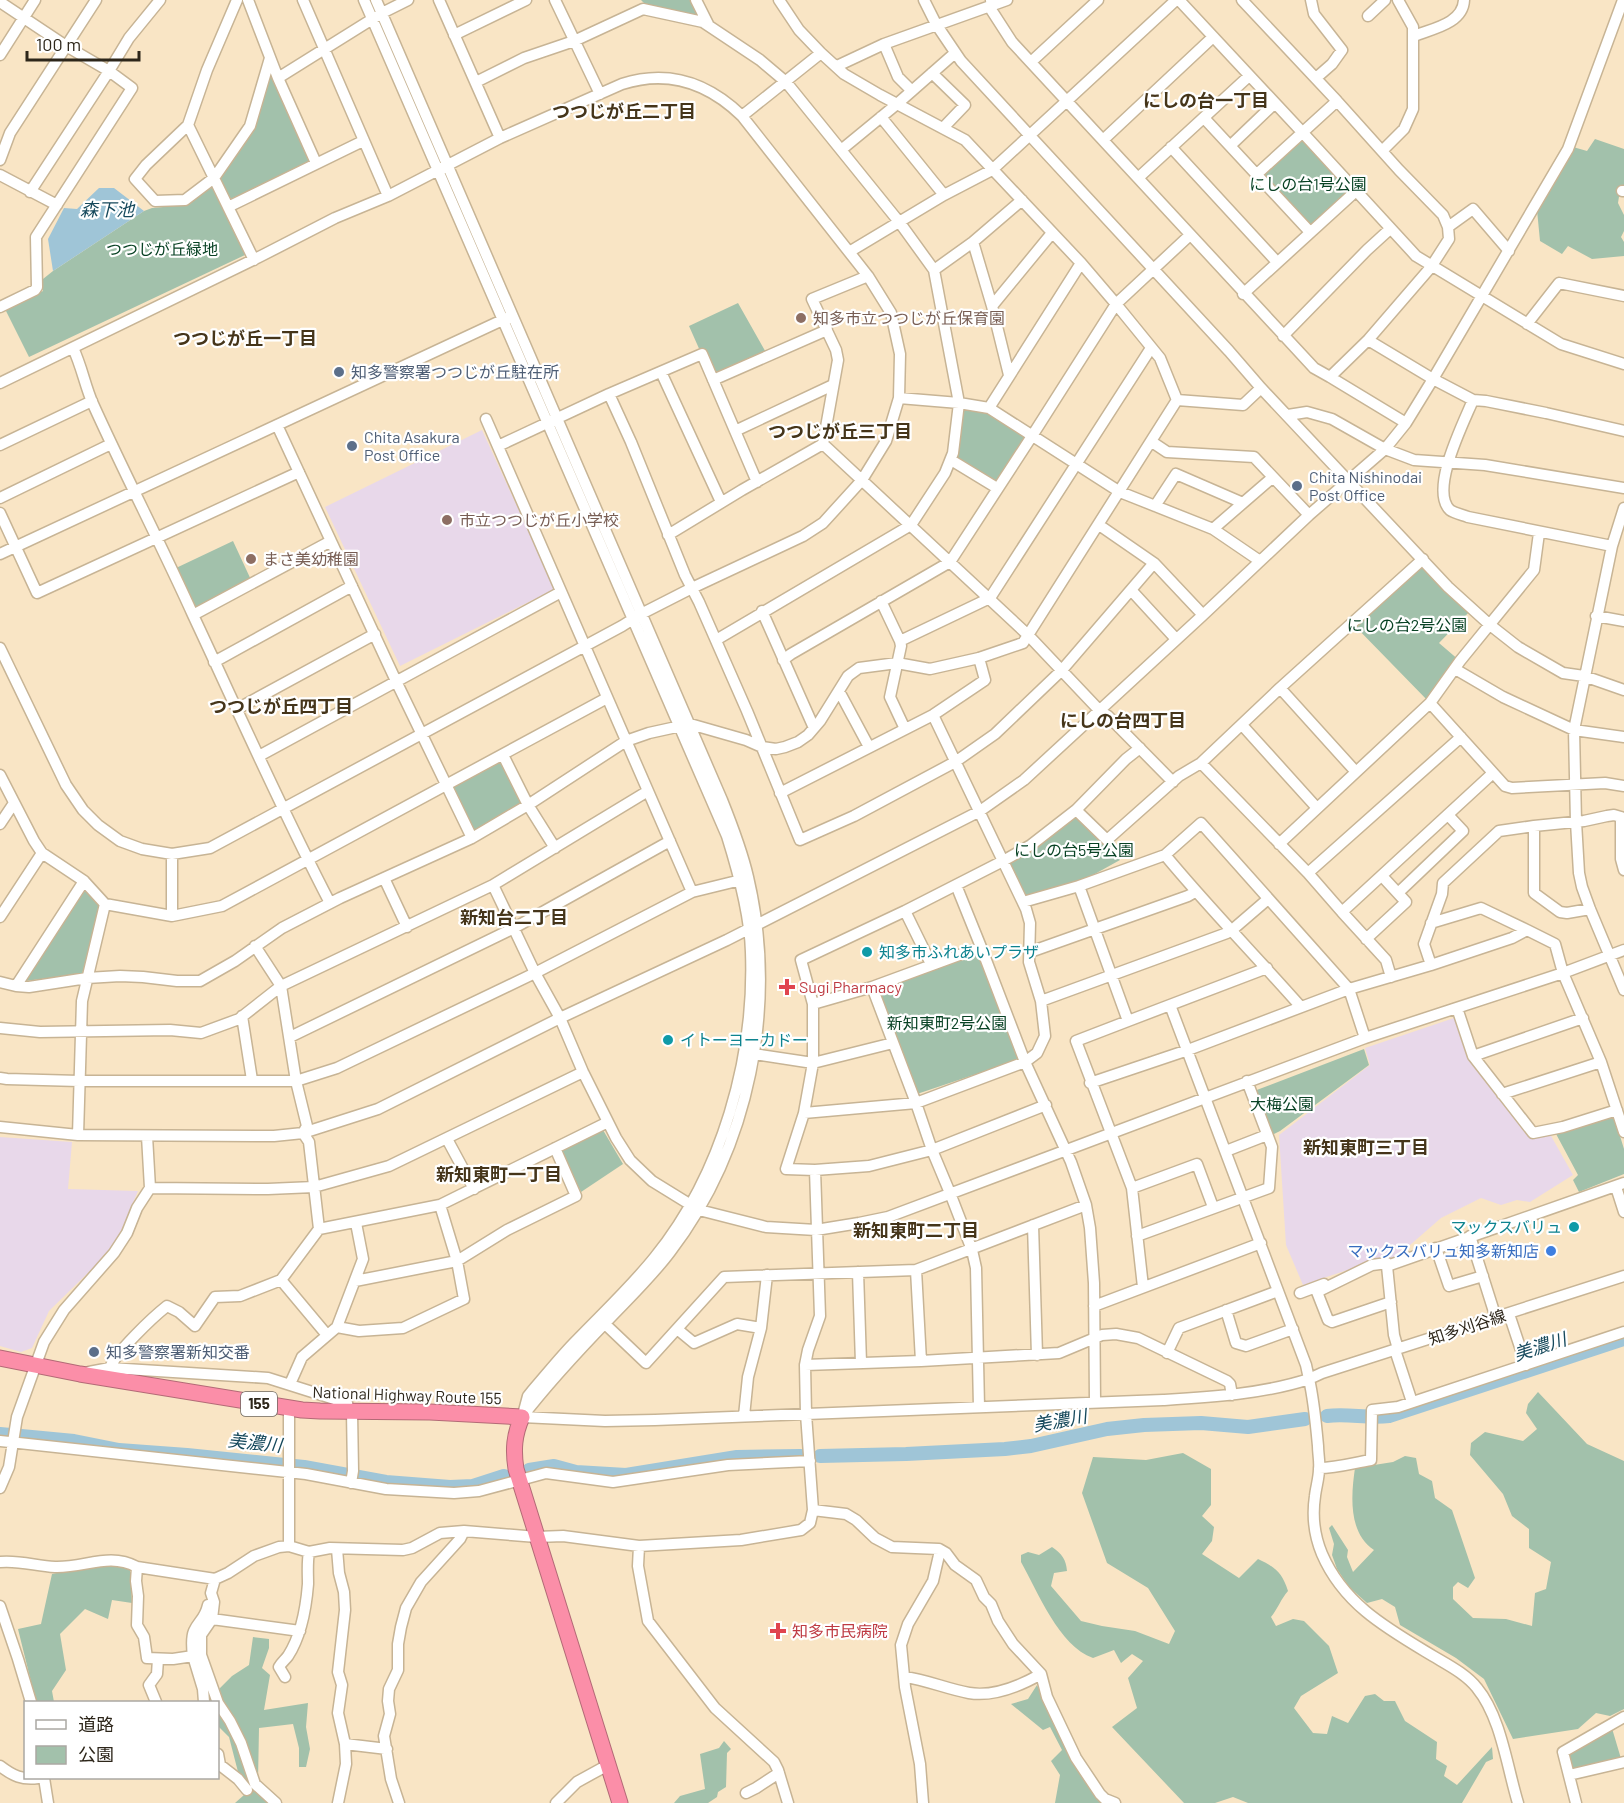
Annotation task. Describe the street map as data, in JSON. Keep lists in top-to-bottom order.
{
  "streets": {
    "highway": ["National Highway Route 155", "155"],
    "street": ["知多刈谷線"]
  },
  "crossings": [
    ["知多刈谷線", "National Highway Route 155"]
  ],
  "districts": [
    "にしの台一丁目",
    "つつじが丘二丁目",
    "つつじが丘一丁目",
    "つつじが丘三丁目",
    "つつじが丘四丁目",
    "にしの台四丁目",
    "新知台二丁目",
    "新知東町三丁目",
    "新知東町一丁目",
    "新知東町二丁目"
  ],
  "water": ["森下池", "美濃川"],
  "parks": [
    "にしの台1号公園",
    "つつじが丘緑地",
    "にしの台2号公園",
    "にしの台5号公園",
    "新知東町2号公園",
    "大梅公園"
  ],
  "places": {
    "other": [
      "知多市立つつじが丘保育園",
      "知多警察署つつじが丘駐在所",
      "Chita Asakura Post Office",
      "Chita Nishinodai Post Office",
      "市立つつじが丘小学校",
      "まさ美幼稚園",
      "知多市ふれあいプラザ",
      "イトーヨーカドー",
      "マックスバリュ",
      "マックスバリュ知多新知店",
      "知多警察署新知交番"
    ],
    "health": ["Sugi Pharmacy", "知多市民病院"]
  },
  "legend": ["道路", "公園"],
  "scale_bar": "100 m"
}
